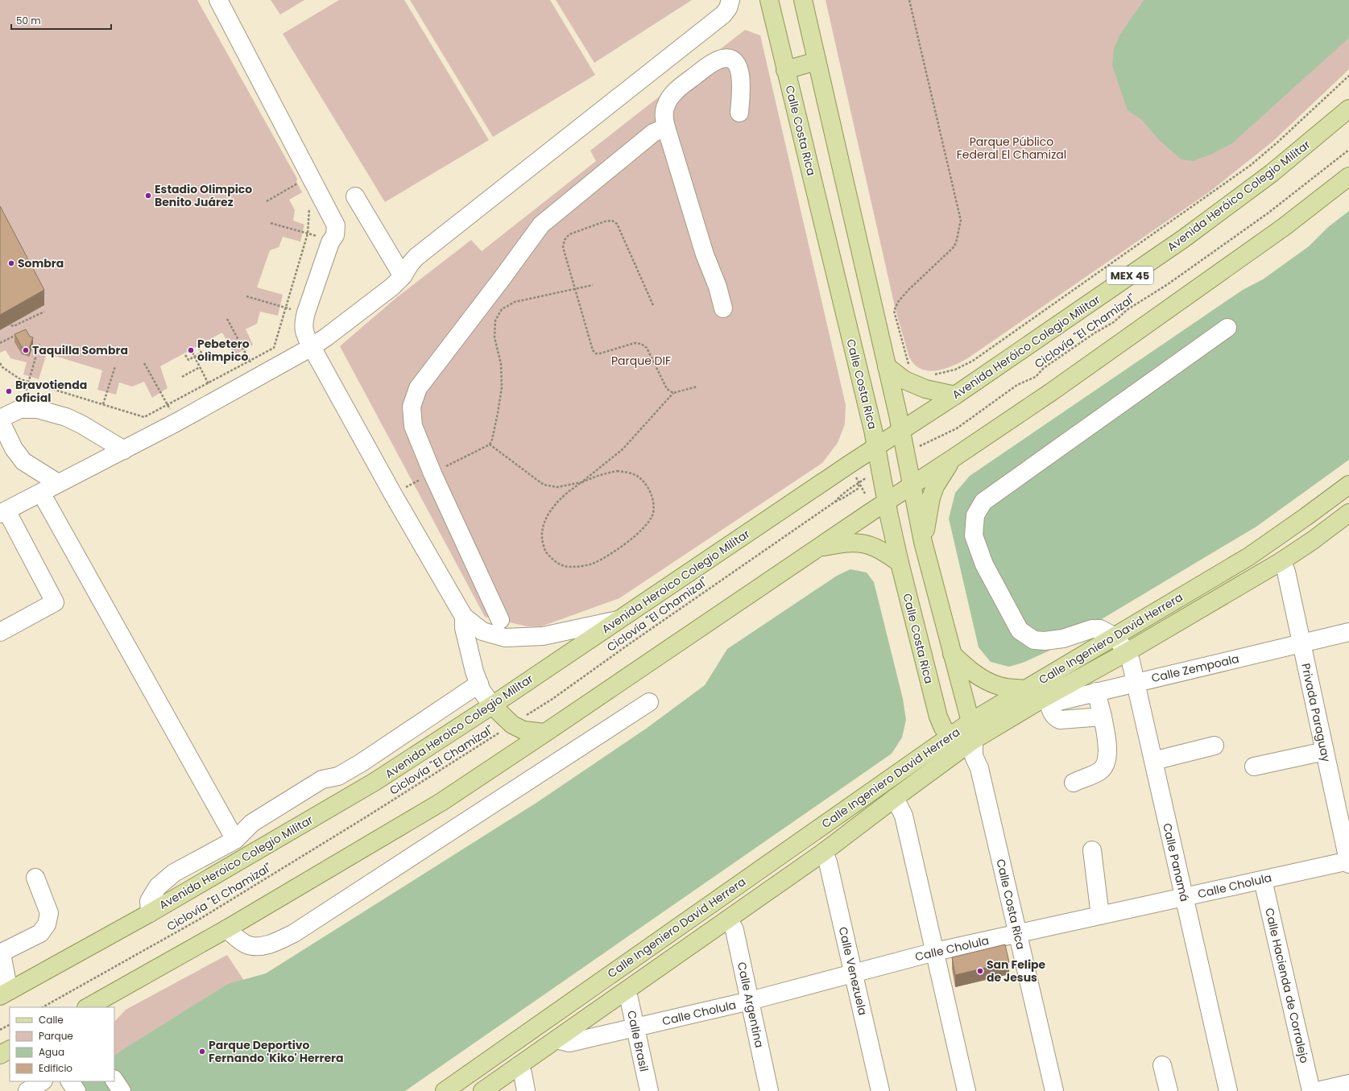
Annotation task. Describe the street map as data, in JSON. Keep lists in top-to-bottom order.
{
  "streets": {
    "main road": [
      "Calle Costa Rica",
      "Avenida Heróico Colegio Militar",
      "MEX 45",
      "Avenida Heroico Colegio Militar",
      "Calle Ingeniero David Herrera"
    ],
    "street": [
      "Calle Zempoala",
      "Privada Paraguay",
      "Calle Panamá",
      "Calle Cholula",
      "Calle Venezuela",
      "Calle Hacienda de Corralejo",
      "Calle Argentina",
      "Calle Brasil"
    ],
    "path": ["Ciclovía \"El Chamizal\""]
  },
  "crossings": [
    ["Calle Costa Rica", "Avenida Heróico Colegio Militar"],
    ["Calle Costa Rica", "Avenida Heroico Colegio Militar"],
    ["Calle Costa Rica", "Calle Ingeniero David Herrera"],
    ["Calle Costa Rica", "Calle Cholula"],
    ["Avenida Heróico Colegio Militar", "Avenida Heroico Colegio Militar"],
    ["Calle Ingeniero David Herrera", "Calle Zempoala"],
    ["Calle Ingeniero David Herrera", "Privada Paraguay"],
    ["Calle Ingeniero David Herrera", "Calle Panamá"],
    ["Calle Ingeniero David Herrera", "Calle Cholula"],
    ["Calle Ingeniero David Herrera", "Calle Venezuela"],
    ["Calle Ingeniero David Herrera", "Calle Argentina"],
    ["Calle Ingeniero David Herrera", "Calle Brasil"],
    ["Calle Zempoala", "Privada Paraguay"],
    ["Calle Zempoala", "Calle Panamá"],
    ["Privada Paraguay", "Calle Cholula"],
    ["Calle Panamá", "Calle Cholula"],
    ["Calle Cholula", "Calle Venezuela"],
    ["Calle Cholula", "Calle Hacienda de Corralejo"],
    ["Calle Cholula", "Calle Argentina"],
    ["Calle Cholula", "Calle Brasil"]
  ],
  "parks": ["Parque Público Federal El Chamizal", "Parque DIF"],
  "places": [
    "Estadio Olimpico Benito Juárez",
    "Sombra",
    "Taquilla Sombra",
    "Pebetero olìmpico",
    "Bravotienda oficial",
    "San Felipe de Jesus",
    "Parque Deportivo Fernando 'Kiko' Herrera"
  ],
  "legend": [
    "Calle",
    "Parque",
    "Agua",
    "Edificio"
  ],
  "scale_bar": "50 m"
}
